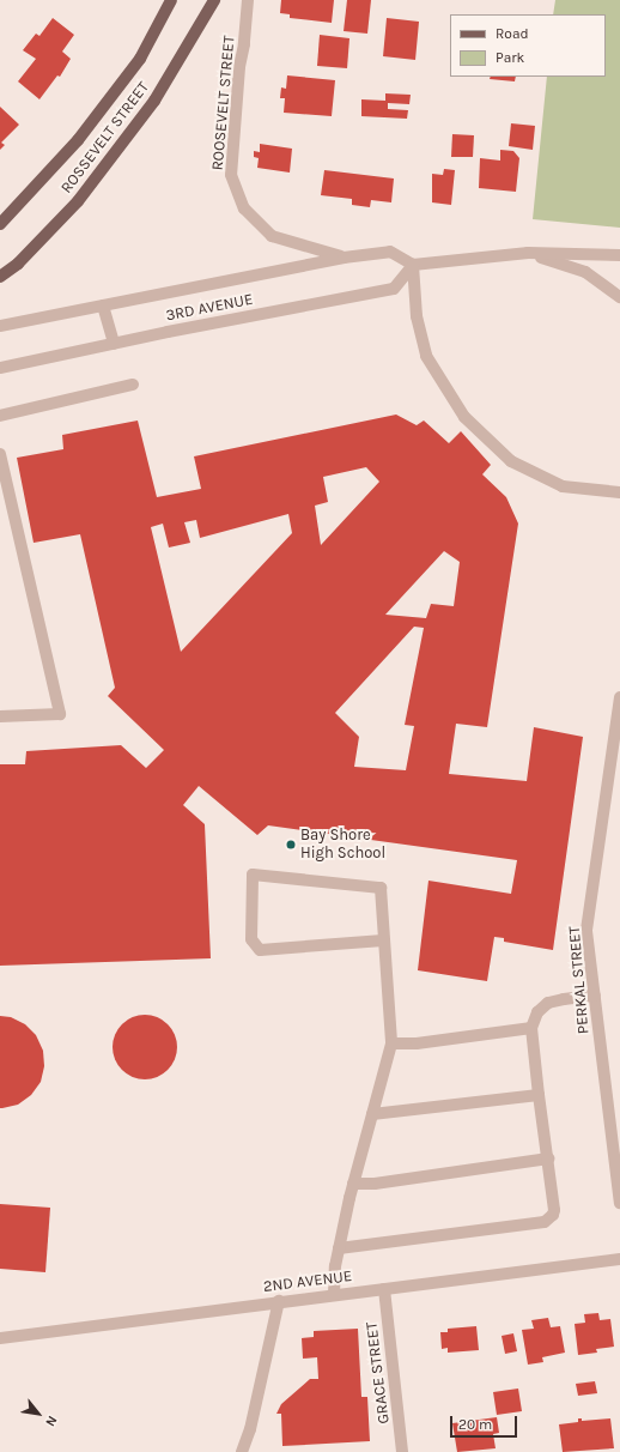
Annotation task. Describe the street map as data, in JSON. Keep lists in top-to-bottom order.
{
  "streets": {
    "main road": ["ROSSEVELT STREET"],
    "street": [
      "ROOSEVELT STREET",
      "3RD AVENUE",
      "PERKAL STREET",
      "2ND AVENUE",
      "GRACE STREET"
    ]
  },
  "crossings": [
    ["ROOSEVELT STREET", "3RD AVENUE"],
    ["2ND AVENUE", "GRACE STREET"]
  ],
  "places": ["Bay Shore High School"],
  "legend": ["Road", "Park"],
  "scale_bar": "20 m",
  "north": "bottom right"
}
